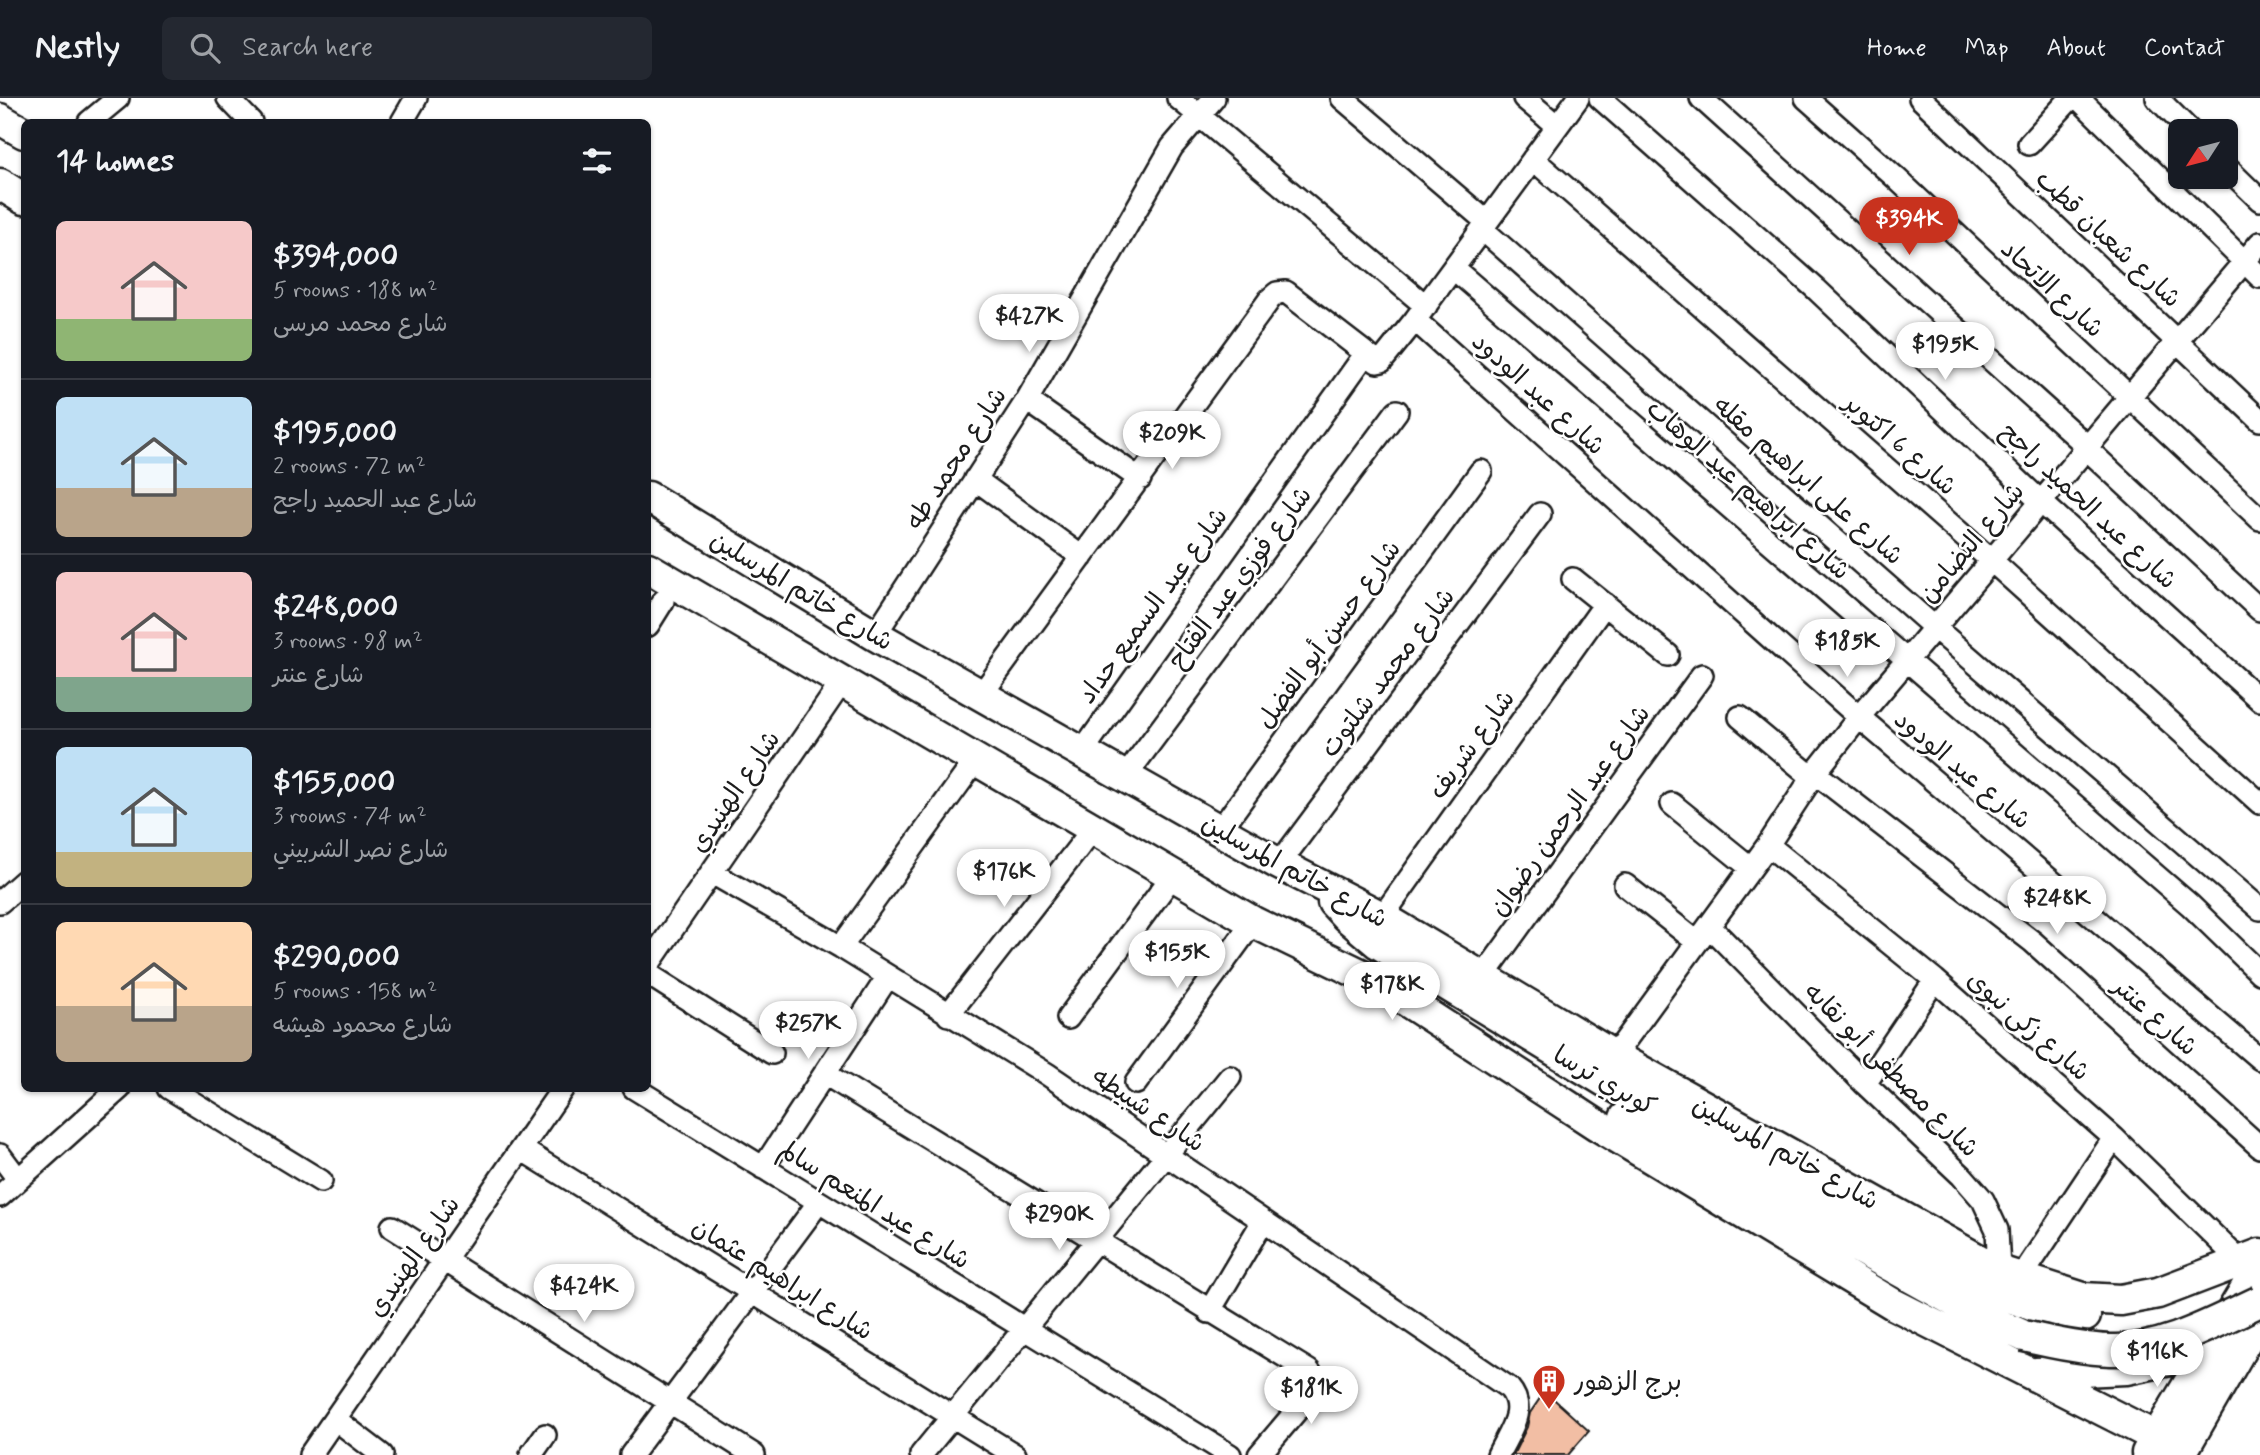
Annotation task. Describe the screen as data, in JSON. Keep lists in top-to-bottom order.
{
  "streets": {
    "main road": ["شارع خاتم المرسلين", "كوبري ترسا"],
    "street": [
      "شارع شعبان قطب",
      "شارع الاتحاد",
      "شارع عبد الودود",
      "شارع 6 اكتوبر",
      "شارع محمد طه",
      "شارع على ابراهيم مقله",
      "شارع ابراهيم عبد الوهاب",
      "شارع عبد الحميد راجح",
      "شارع التضامن",
      "شارع فوزي عبد الفتاح",
      "شارع عبد السميع حداد",
      "شارع حسن أبو الفضل",
      "شارع محمد شلتوت",
      "شارع شريف",
      "شارع الهنيدي",
      "شارع عبد الرحمن رضوان",
      "شارع عنتر",
      "شارع زكى نبوى",
      "شارع مصطفى أبو نقابه",
      "شارع شبيطه",
      "شارع عبد المنعم سالم",
      "شارع ابراهيم عثمان"
    ]
  },
  "crossings": [
    ["شارع شعبان قطب", "شارع التضامن"],
    ["شارع الاتحاد", "شارع التضامن"],
    ["شارع عبد الودود", "شارع محمد طه"],
    ["شارع عبد الودود", "شارع التضامن"],
    ["شارع عبد الودود", "شارع عبد السميع حداد"],
    ["شارع 6 اكتوبر", "شارع التضامن"],
    ["شارع 6 اكتوبر", "شارع عبد السميع حداد"],
    ["شارع محمد طه", "شارع خاتم المرسلين"],
    ["شارع على ابراهيم مقله", "شارع التضامن"],
    ["شارع على ابراهيم مقله", "شارع عبد السميع حداد"],
    ["شارع ابراهيم عبد الوهاب", "شارع التضامن"],
    ["شارع ابراهيم عبد الوهاب", "شارع عبد السميع حداد"],
    ["شارع عبد الحميد راجح", "شارع التضامن"],
    ["شارع التضامن", "شارع خاتم المرسلين"],
    ["شارع التضامن", "شارع عنتر"],
    ["شارع التضامن", "شارع زكى نبوى"],
    ["شارع التضامن", "شارع مصطفى أبو نقابه"],
    ["شارع فوزي عبد الفتاح", "شارع خاتم المرسلين"],
    ["شارع خاتم المرسلين", "شارع عبد السميع حداد"],
    ["شارع خاتم المرسلين", "شارع حسن أبو الفضل"],
    ["شارع خاتم المرسلين", "شارع محمد شلتوت"],
    ["شارع خاتم المرسلين", "شارع شريف"],
    ["شارع خاتم المرسلين", "شارع عبد الرحمن رضوان"],
    ["شارع خاتم المرسلين", "شارع مصطفى أبو نقابه"],
    ["شارع خاتم المرسلين", "كوبري ترسا"],
    ["شارع الهنيدي", "شارع شبيطه"],
    ["شارع الهنيدي", "شارع ابراهيم عثمان"],
    ["شارع زكى نبوى", "كوبري ترسا"],
    ["شارع مصطفى أبو نقابه", "كوبري ترسا"]
  ],
  "places": {
    "building": ["برج الزهور"]
  },
  "north": "bottom left",
  "page": {
    "header": "Nestly",
    "search": "Search here",
    "nav": [
      "Home",
      "Map",
      "About",
      "Contact"
    ],
    "heading": "14 homes",
    "price": [
      "$394K",
      "$427K",
      "$195K",
      "$209K",
      "$185K",
      "$176K",
      "$248K",
      "$155K",
      "$178K",
      "$257K",
      "$290K",
      "$424K",
      "$116K",
      "$181K"
    ],
    "list": [
      {
        "name": "$394,000",
        "note": "5 rooms · 188 m² · شارع محمد مرسى"
      },
      {
        "name": "$195,000",
        "note": "2 rooms · 72 m² · شارع عبد الحميد راجح"
      },
      {
        "name": "$248,000",
        "note": "3 rooms · 98 m² · شارع عنتر"
      },
      {
        "name": "$155,000",
        "note": "3 rooms · 74 m² · شارع نصر الشربيني"
      },
      {
        "name": "$290,000",
        "note": "5 rooms · 158 m² · شارع محمود هيشه"
      }
    ]
  }
}
